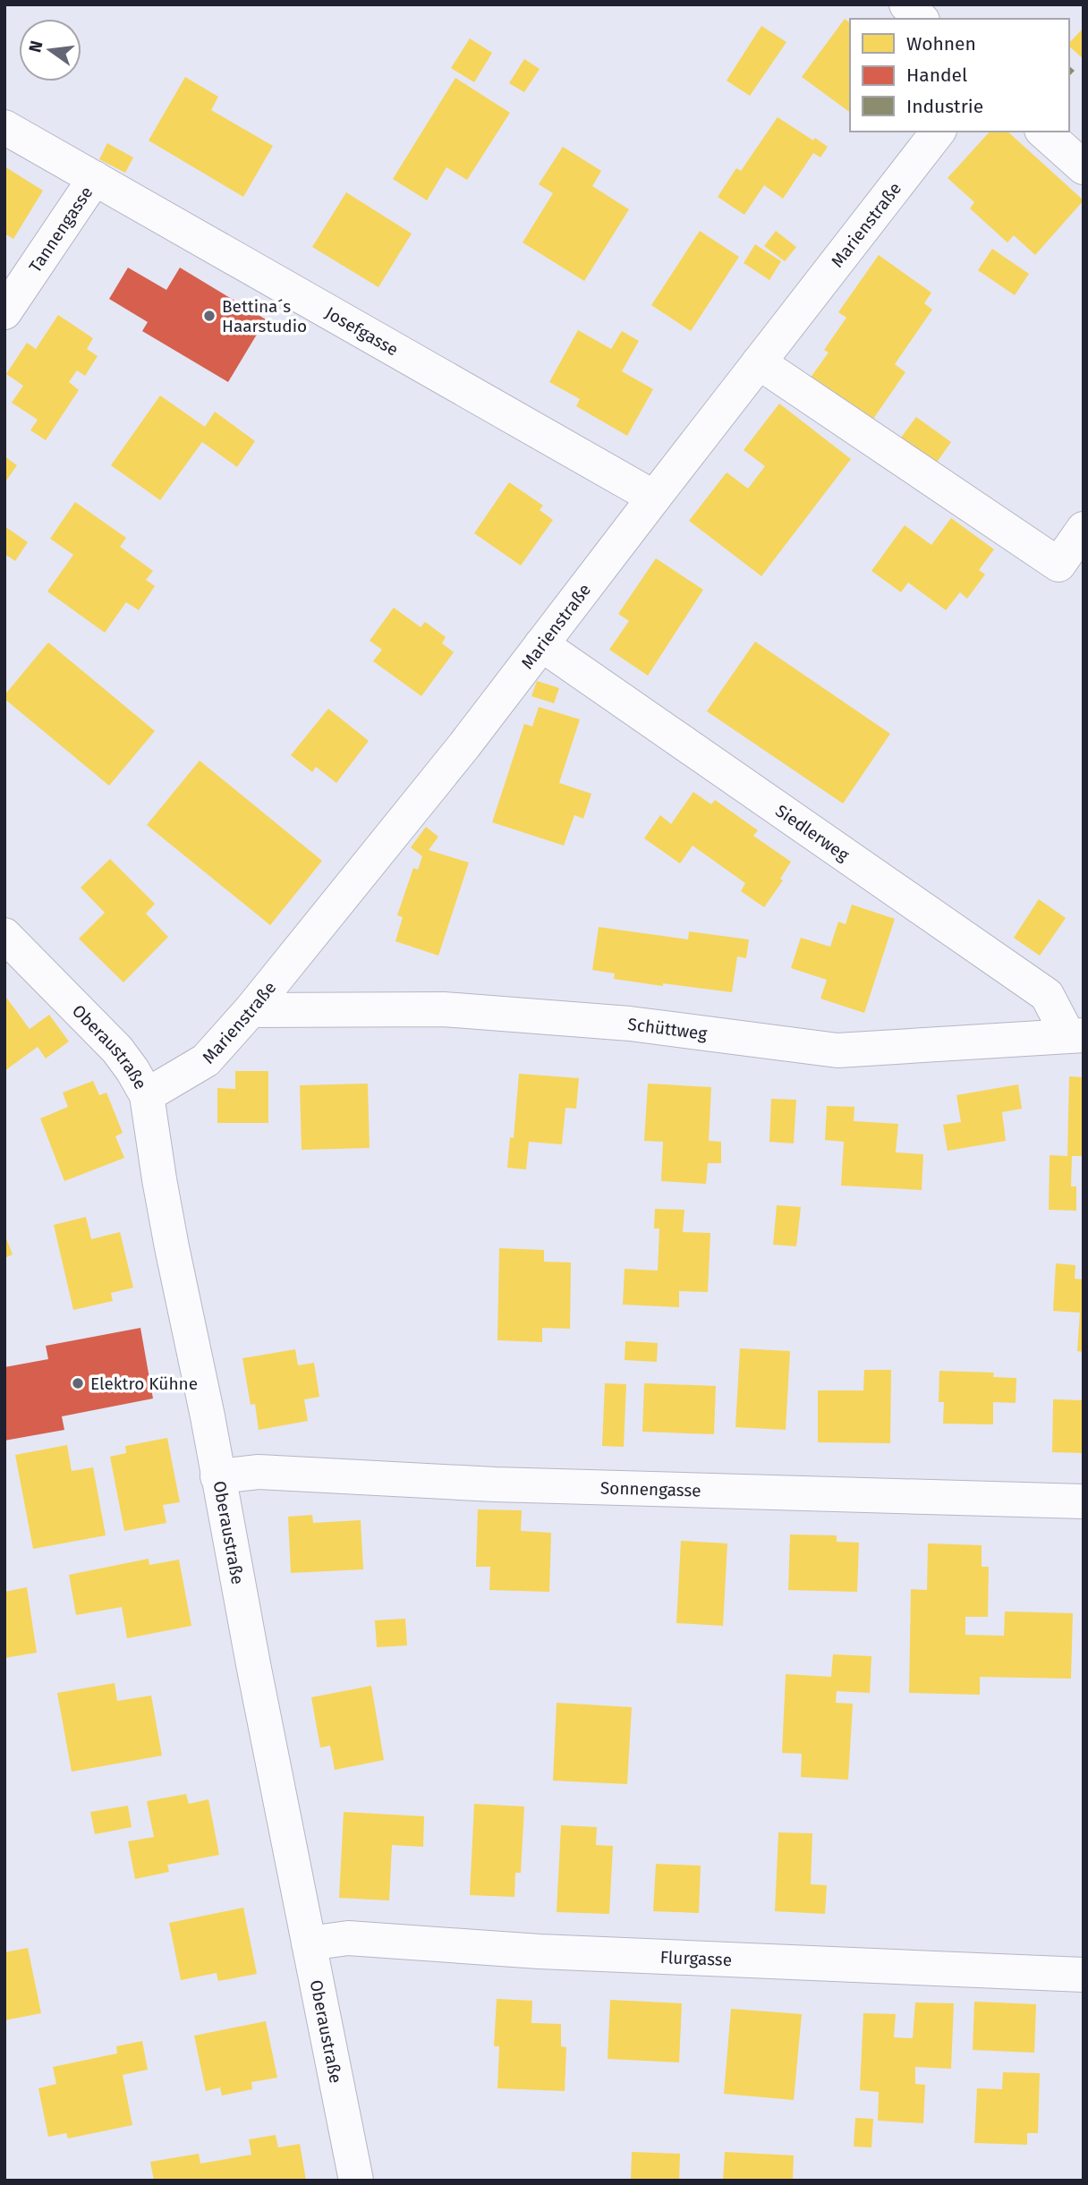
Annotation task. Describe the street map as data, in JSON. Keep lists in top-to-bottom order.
{
  "streets": {
    "street": [
      "Marienstraße",
      "Tannengasse",
      "Josefgasse",
      "Siedlerweg",
      "Schüttweg",
      "Oberaustraße",
      "Sonnengasse",
      "Flurgasse"
    ]
  },
  "crossings": [
    ["Marienstraße", "Josefgasse"],
    ["Marienstraße", "Siedlerweg"],
    ["Marienstraße", "Schüttweg"],
    ["Marienstraße", "Oberaustraße"],
    ["Tannengasse", "Josefgasse"],
    ["Siedlerweg", "Schüttweg"],
    ["Oberaustraße", "Sonnengasse"],
    ["Oberaustraße", "Flurgasse"]
  ],
  "places": ["Bettina´s Haarstudio", "Elektro Kühne"],
  "legend": ["Wohnen", "Handel", "Industrie"],
  "north": "left"
}
